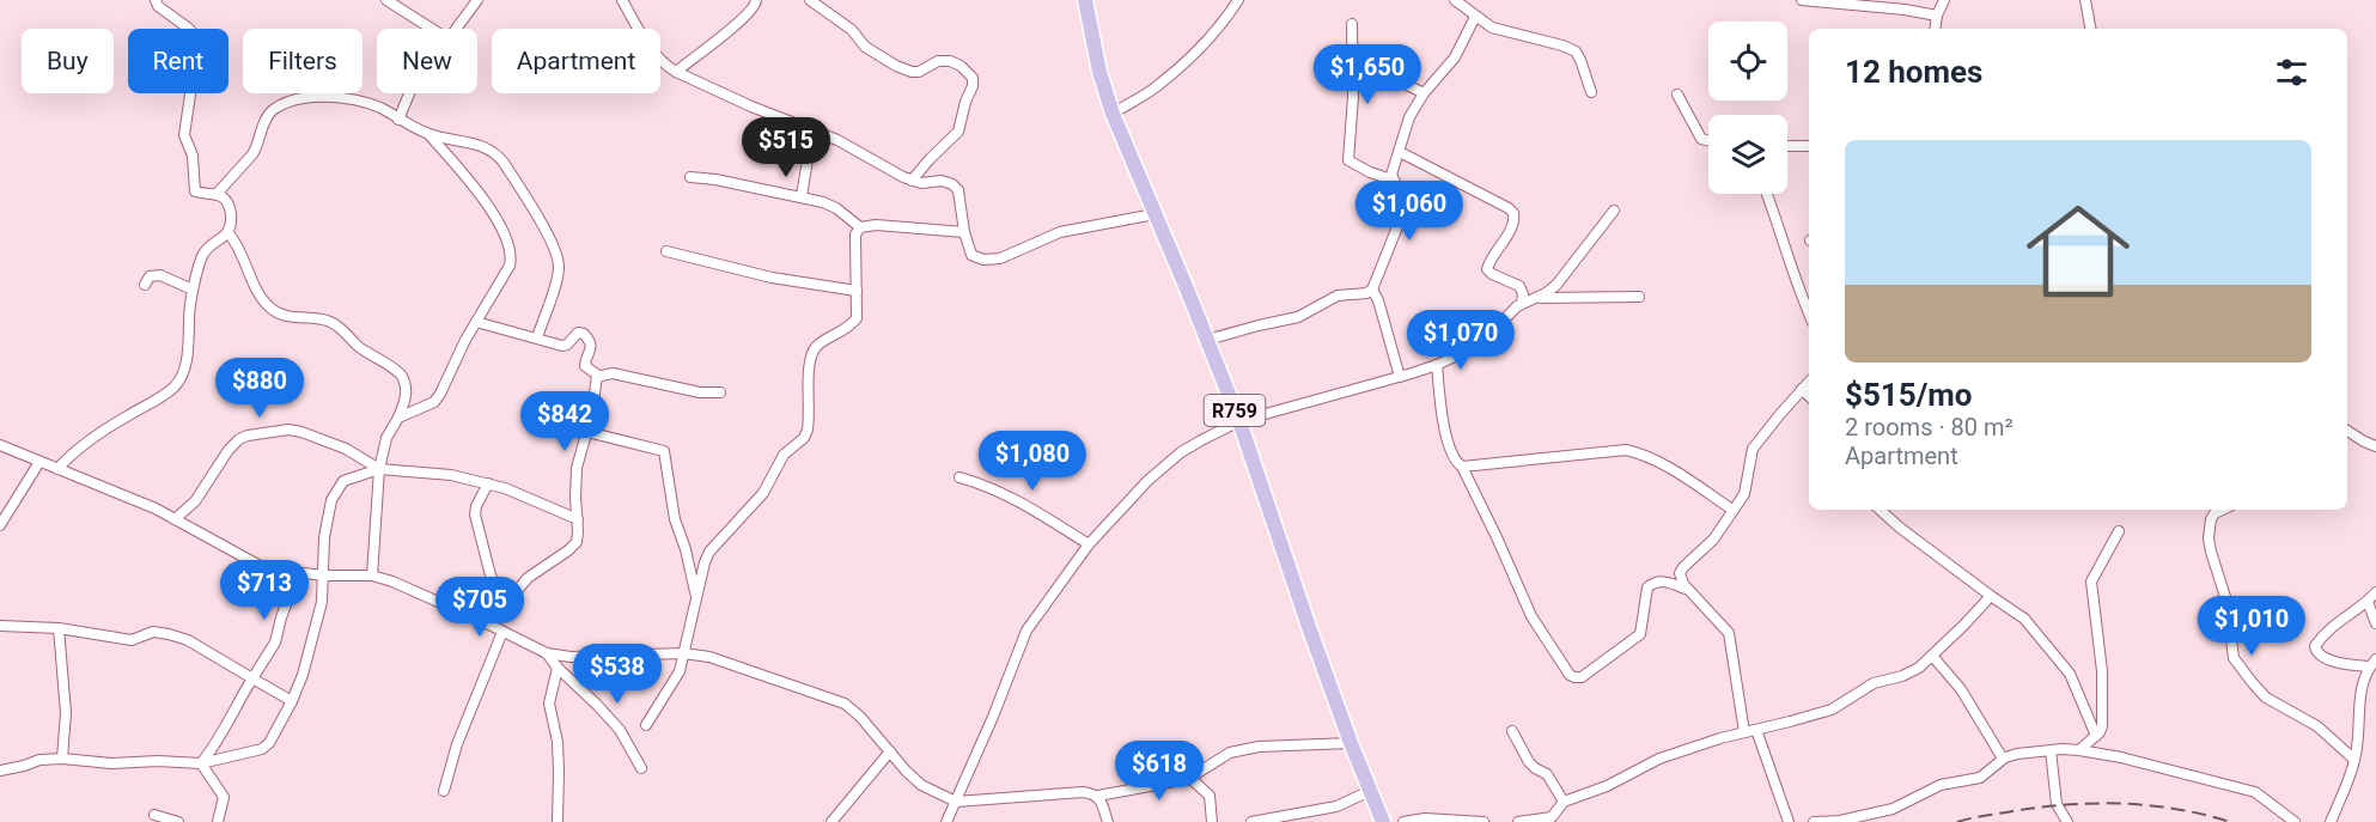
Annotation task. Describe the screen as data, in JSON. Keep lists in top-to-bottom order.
{
  "streets": {
    "main road": ["R759"]
  },
  "page": {
    "chip": [
      "Buy",
      "Rent",
      "Filters",
      "New",
      "Apartment"
    ],
    "heading": "12 homes",
    "price": [
      "$1,650",
      "$515",
      "$1,060",
      "$1,070",
      "$880",
      "$842",
      "$1,080",
      "$713",
      "$705",
      "$1,010",
      "$538",
      "$618"
    ],
    "list": [
      {
        "name": "$515/mo",
        "note": "2 rooms · 80 m² · Apartment"
      }
    ]
  }
}
